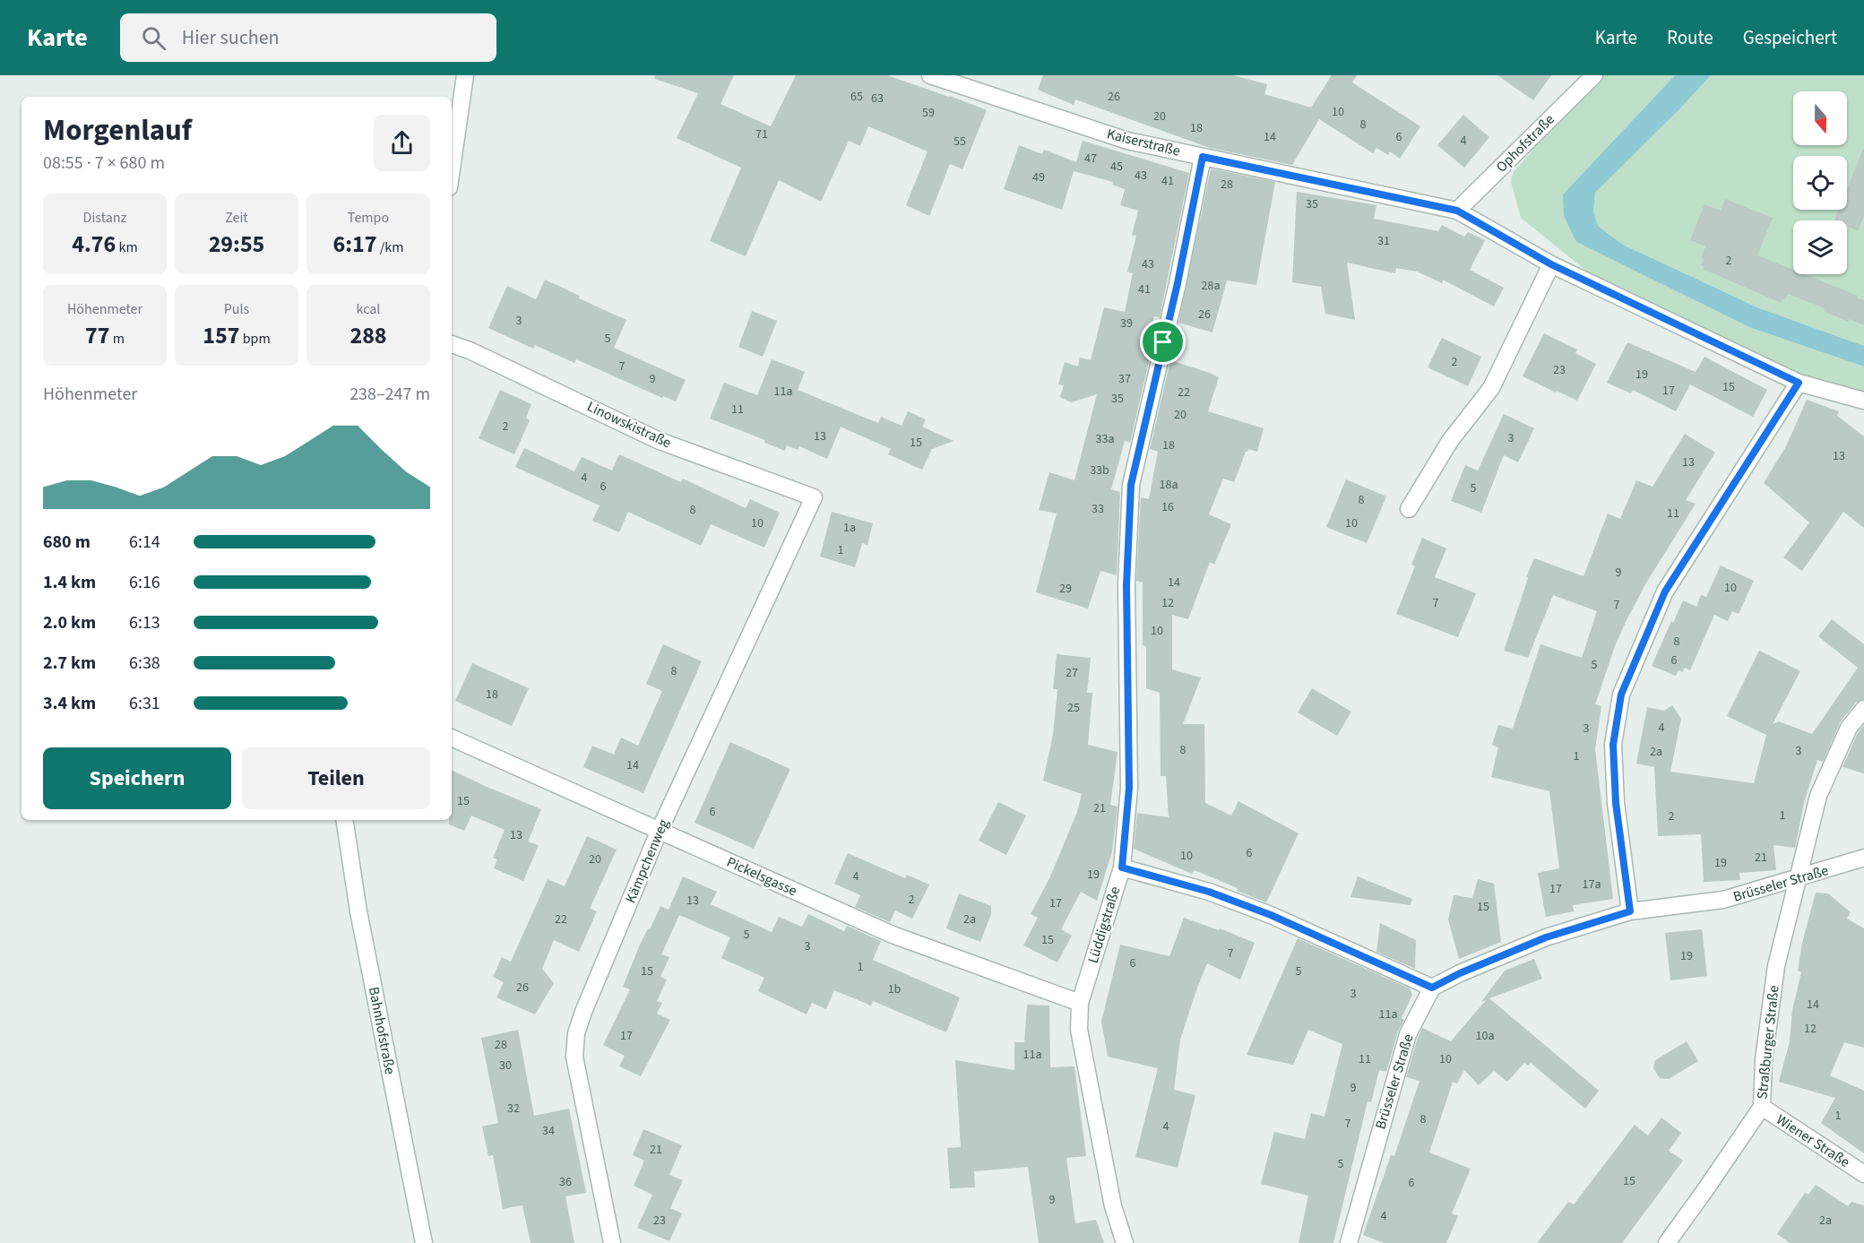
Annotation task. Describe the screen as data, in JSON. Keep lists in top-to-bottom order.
{
  "streets": {
    "street": [
      "Kaiserstraße",
      "Ophofstraße",
      "Linowskistraße",
      "Kämpchenweg",
      "Pickelsgasse",
      "Brüsseler Straße",
      "Lüddigstraße",
      "Bahnhofstraße",
      "Straßburger Straße",
      "Wiener Straße"
    ]
  },
  "crossings": [
    ["Kaiserstraße", "Ophofstraße"],
    ["Kaiserstraße", "Lüddigstraße"],
    ["Linowskistraße", "Kämpchenweg"],
    ["Kämpchenweg", "Pickelsgasse"],
    ["Pickelsgasse", "Lüddigstraße"],
    ["Brüsseler Straße", "Straßburger Straße"],
    ["Straßburger Straße", "Wiener Straße"]
  ],
  "house_numbers": [
    "65",
    "26",
    "63",
    "10",
    "59",
    "20",
    "8",
    "18",
    "71",
    "14",
    "6",
    "4",
    "55",
    "47",
    "45",
    "43",
    "49",
    "41",
    "28",
    "35",
    "31",
    "2",
    "43",
    "28a",
    "41",
    "26",
    "3",
    "39",
    "5",
    "2",
    "7",
    "23",
    "19",
    "9",
    "37",
    "15",
    "17",
    "11a",
    "22",
    "35",
    "11",
    "20",
    "2",
    "13",
    "3",
    "33a",
    "15",
    "18",
    "13",
    "13",
    "33b",
    "4",
    "18a",
    "6",
    "5",
    "8",
    "16",
    "33",
    "8",
    "11",
    "10",
    "10",
    "1a",
    "1",
    "9",
    "14",
    "10",
    "29",
    "12",
    "7",
    "7",
    "10",
    "8",
    "6",
    "5",
    "8",
    "27",
    "18",
    "25",
    "4",
    "3",
    "8",
    "3",
    "2a",
    "1",
    "14",
    "15",
    "21",
    "6",
    "1",
    "2",
    "13",
    "6",
    "10",
    "21",
    "20",
    "19",
    "19",
    "4",
    "17a",
    "17",
    "2",
    "13",
    "17",
    "15",
    "22",
    "2a",
    "5",
    "15",
    "3",
    "7",
    "19",
    "6",
    "1",
    "15",
    "5",
    "26",
    "1b",
    "3",
    "14",
    "11a",
    "12",
    "17",
    "10a",
    "28",
    "11a",
    "11",
    "10",
    "30",
    "9",
    "32",
    "1",
    "8",
    "7",
    "4",
    "34",
    "21",
    "5",
    "15",
    "36",
    "6",
    "9",
    "4",
    "23",
    "2a"
  ],
  "north": "bottom",
  "page": {
    "header": "Karte",
    "search": "Hier suchen",
    "nav": ["Karte", "Route", "Gespeichert"],
    "heading": ["Morgenlauf", "08:55 · 7 × 680 m"],
    "stats": [
      ["Distanz", "4.76 km"],
      ["Zeit", "29:55"],
      ["Tempo", "6:17 /km"],
      ["Höhenmeter", "77 m"],
      ["Puls", "157 bpm"],
      ["kcal", "288"]
    ],
    "chart": ["Höhenmeter", "238–247 m"],
    "list": [
      {
        "name": "680 m",
        "note": "6:14"
      },
      {
        "name": "1.4 km",
        "note": "6:16"
      },
      {
        "name": "2.0 km",
        "note": "6:13"
      },
      {
        "name": "2.7 km",
        "note": "6:38"
      },
      {
        "name": "3.4 km",
        "note": "6:31"
      }
    ],
    "buttons": ["Speichern", "Teilen"]
  }
}
